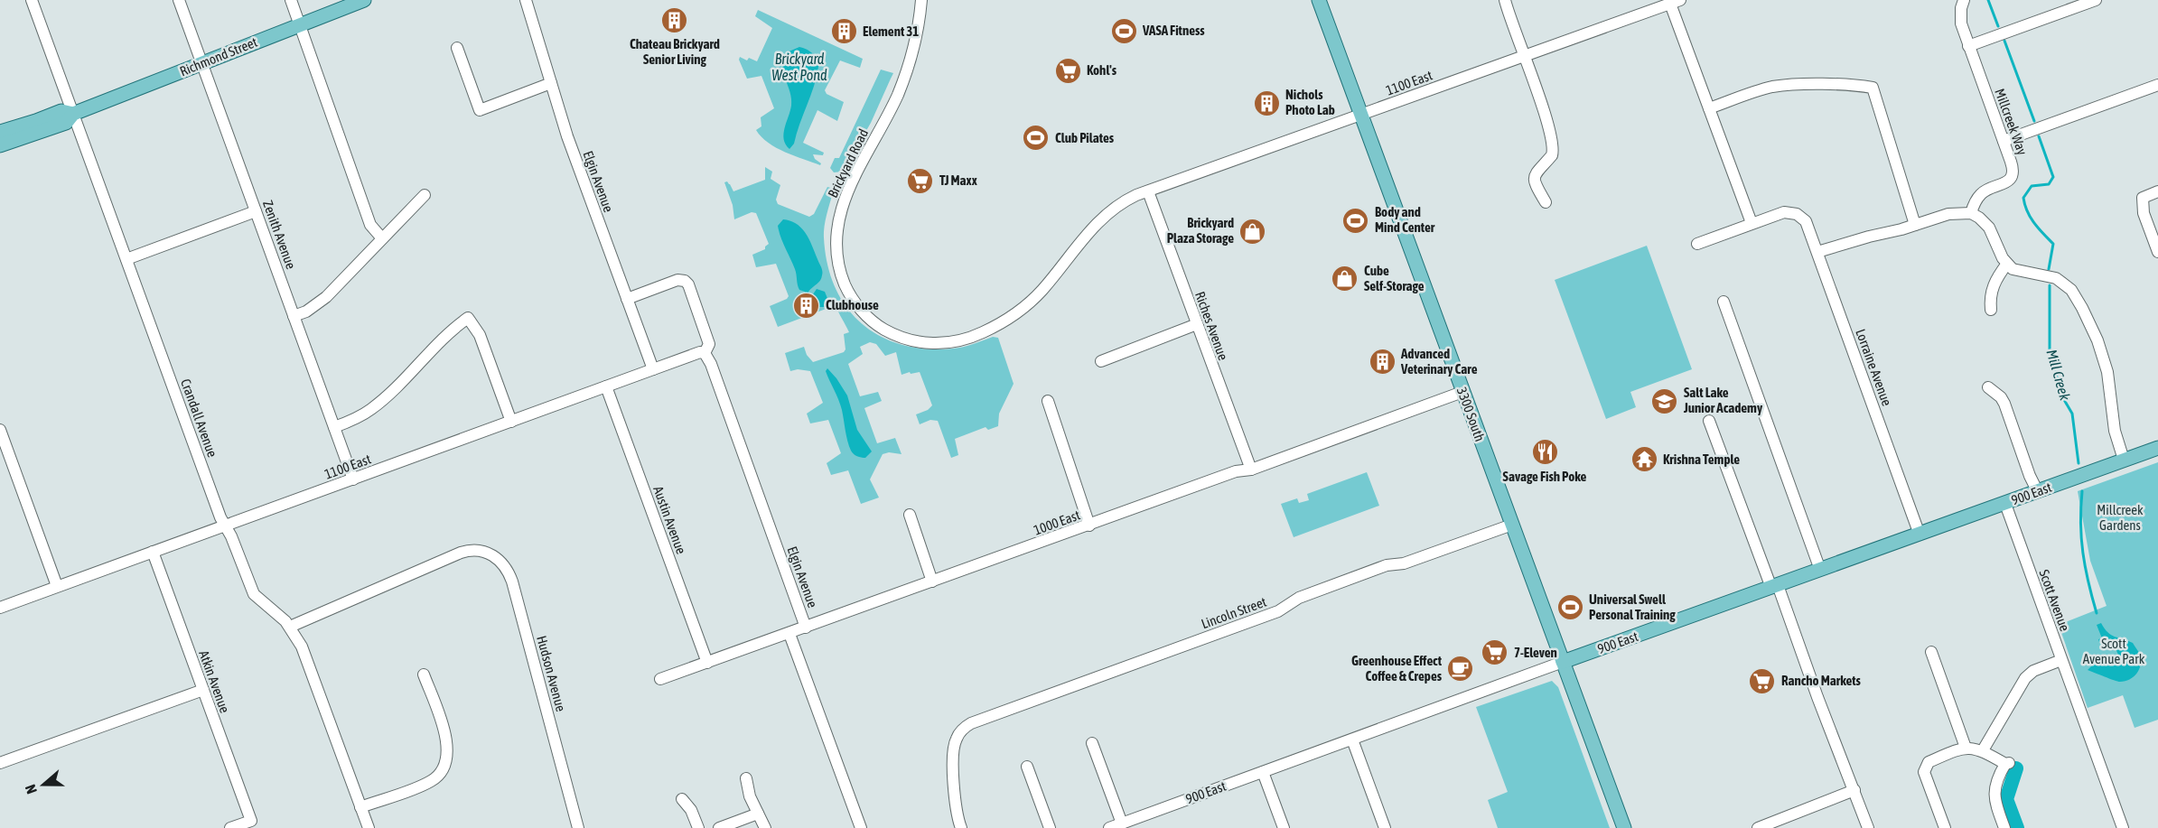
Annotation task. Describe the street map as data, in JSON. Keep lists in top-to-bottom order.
{
  "streets": {
    "main road": ["Richmond Street", "3300 South", "900 East"],
    "street": [
      "1100 East",
      "Millcreek Way",
      "Brickyard Road",
      "Elgin Avenue",
      "Zenith Avenue",
      "Riches Avenue",
      "Lorraine Avenue",
      "Crandall Avenue",
      "Austin Avenue",
      "1000 East",
      "Scott Avenue",
      "Lincoln Street",
      "Hudson Avenue",
      "Atkin Avenue"
    ]
  },
  "crossings": [
    ["Richmond Street", "Zenith Avenue"],
    ["Richmond Street", "Crandall Avenue"],
    ["1100 East", "Brickyard Road"],
    ["1100 East", "Elgin Avenue"],
    ["1100 East", "Zenith Avenue"],
    ["1100 East", "Riches Avenue"],
    ["1100 East", "3300 South"],
    ["1100 East", "Crandall Avenue"],
    ["1100 East", "Austin Avenue"],
    ["1100 East", "Atkin Avenue"],
    ["Brickyard Road", "Riches Avenue"],
    ["Elgin Avenue", "1000 East"],
    ["Riches Avenue", "1000 East"],
    ["Lorraine Avenue", "900 East"],
    ["3300 South", "900 East"],
    ["3300 South", "1000 East"],
    ["3300 South", "Lincoln Street"],
    ["Crandall Avenue", "Hudson Avenue"],
    ["900 East", "Scott Avenue"],
    ["Austin Avenue", "1000 East"]
  ],
  "water": ["Brickyard West Pond", "Mill Creek"],
  "parks": ["Millcreek Gardens", "Scott Avenue Park"],
  "places": {
    "building": [
      "Chateau Brickyard Senior Living",
      "Element 31",
      "Nichols Photo Lab",
      "Clubhouse",
      "Advanced Veterinary Care"
    ],
    "sports": [
      "VASA Fitness",
      "Club Pilates",
      "Body and Mind Center",
      "Universal Swell Personal Training"
    ],
    "supermarket": [
      "Kohl's",
      "TJ Maxx",
      "7-Eleven",
      "Rancho Markets"
    ],
    "shop": ["Brickyard Plaza Storage", "Cube Self-Storage"],
    "school or university": ["Salt Lake Junior Academy"],
    "restaurant": ["Savage Fish Poke"],
    "temple": ["Krishna Temple"],
    "cafe": ["Greenhouse Effect Coffee & Crepes"]
  },
  "north": "left"
}
